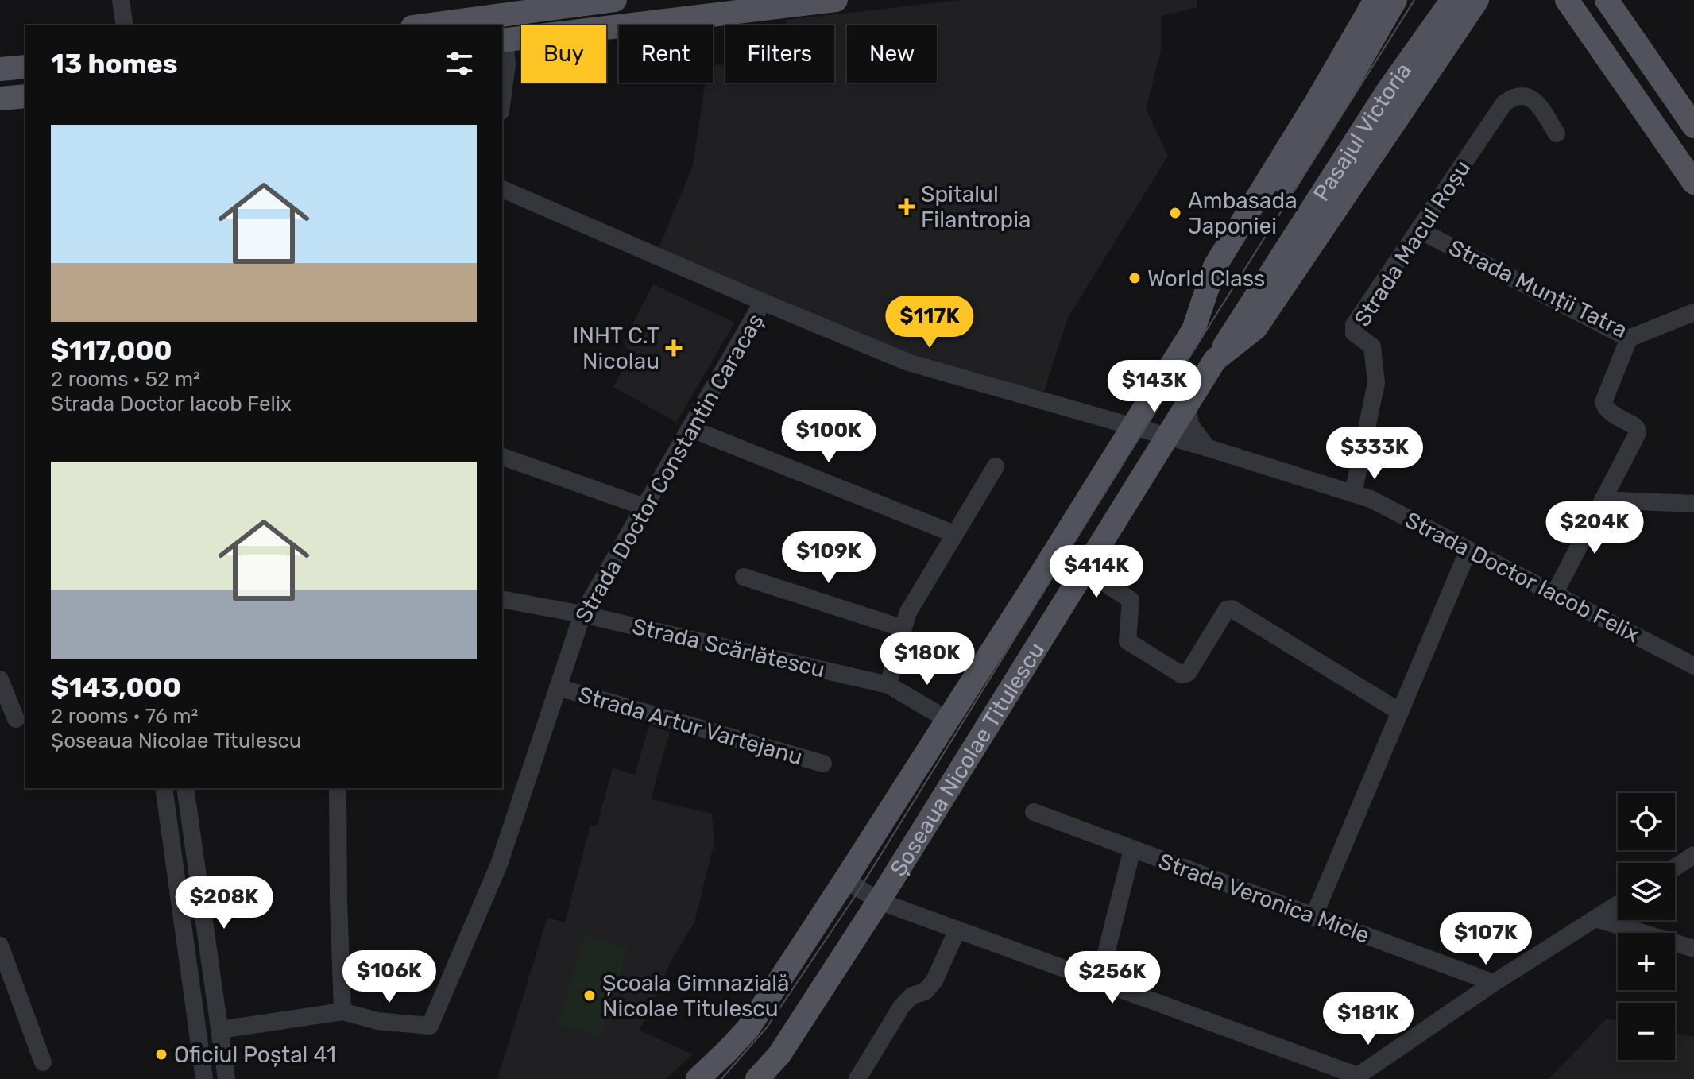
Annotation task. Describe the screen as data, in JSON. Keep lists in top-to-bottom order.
{
  "streets": {
    "main road": ["Pasajul Victoria", "Șoseaua Nicolae Titulescu"],
    "street": [
      "Strada Macul Roșu",
      "Strada Munții Tatra",
      "Strada Doctor Constantin Caracaș",
      "Strada Doctor Iacob Felix",
      "Strada Scărlătescu",
      "Strada Artur Vartejanu",
      "Strada Veronica Micle"
    ]
  },
  "crossings": [
    ["Pasajul Victoria", "Șoseaua Nicolae Titulescu"],
    ["Strada Macul Roșu", "Strada Munții Tatra"],
    ["Strada Macul Roșu", "Strada Doctor Iacob Felix"],
    ["Strada Doctor Constantin Caracaș", "Strada Scărlătescu"],
    ["Strada Doctor Constantin Caracaș", "Strada Artur Vartejanu"],
    ["Strada Doctor Iacob Felix", "Șoseaua Nicolae Titulescu"],
    ["Strada Scărlătescu", "Șoseaua Nicolae Titulescu"]
  ],
  "places": {
    "health": ["Spitalul Filantropia", "INHT C.T Nicolau"],
    "other": [
      "Ambasada Japoniei",
      "World Class",
      "Școala Gimnazială Nicolae Titulescu",
      "Oficiul Poștal 41"
    ]
  },
  "page": {
    "chip": [
      "Buy",
      "Rent",
      "Filters",
      "New"
    ],
    "heading": "13 homes",
    "list": [
      {
        "name": "$117,000",
        "note": "2 rooms · 52 m² · Strada Doctor Iacob Felix"
      },
      {
        "name": "$143,000",
        "note": "2 rooms · 76 m² · Șoseaua Nicolae Titulescu"
      }
    ],
    "price": [
      "$117K",
      "$143K",
      "$100K",
      "$333K",
      "$204K",
      "$109K",
      "$414K",
      "$180K",
      "$208K",
      "$107K",
      "$106K",
      "$256K",
      "$181K"
    ],
    "map_buttons": ["+", "−"]
  }
}
